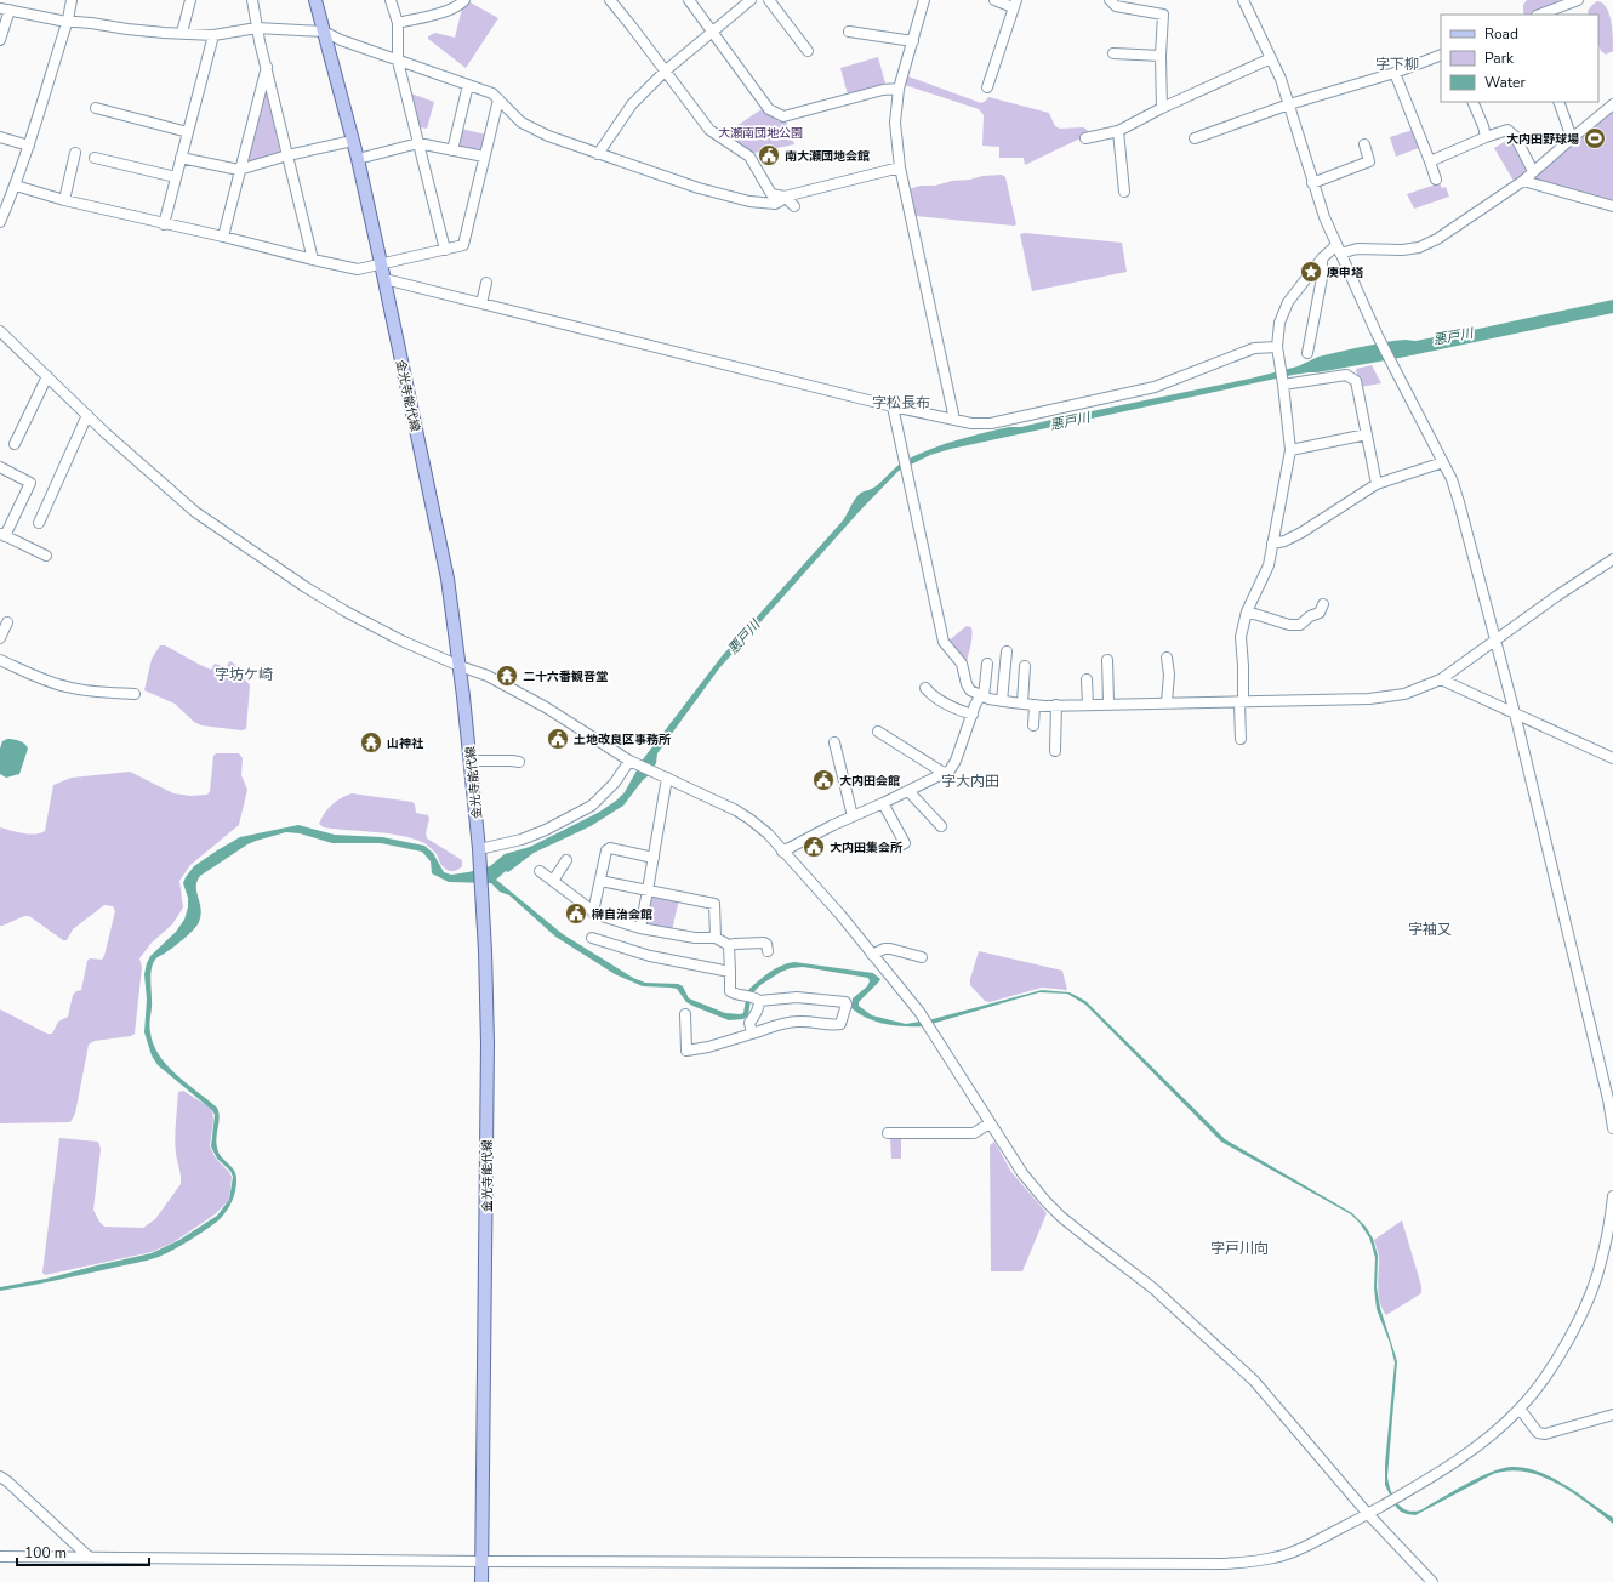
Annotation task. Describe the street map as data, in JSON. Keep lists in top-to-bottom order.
{
  "streets": {
    "main road": ["金光寺能代線"]
  },
  "districts": [
    "字下柳",
    "字松長布",
    "字坊ケ崎",
    "字大内田",
    "字袖又",
    "字戸川向"
  ],
  "water": ["悪戸川"],
  "parks": ["大瀬南団地公園"],
  "places": {
    "sports": ["大内田野球場"],
    "public building": [
      "南大瀬団地会館",
      "土地改良区事務所",
      "大内田会館",
      "大内田集会所",
      "榊自治会館"
    ],
    "place": ["庚申塔"],
    "temple": ["二十六番観音堂", "山神社"]
  },
  "legend": ["Road", "Park", "Water"],
  "scale_bar": "100 m"
}
